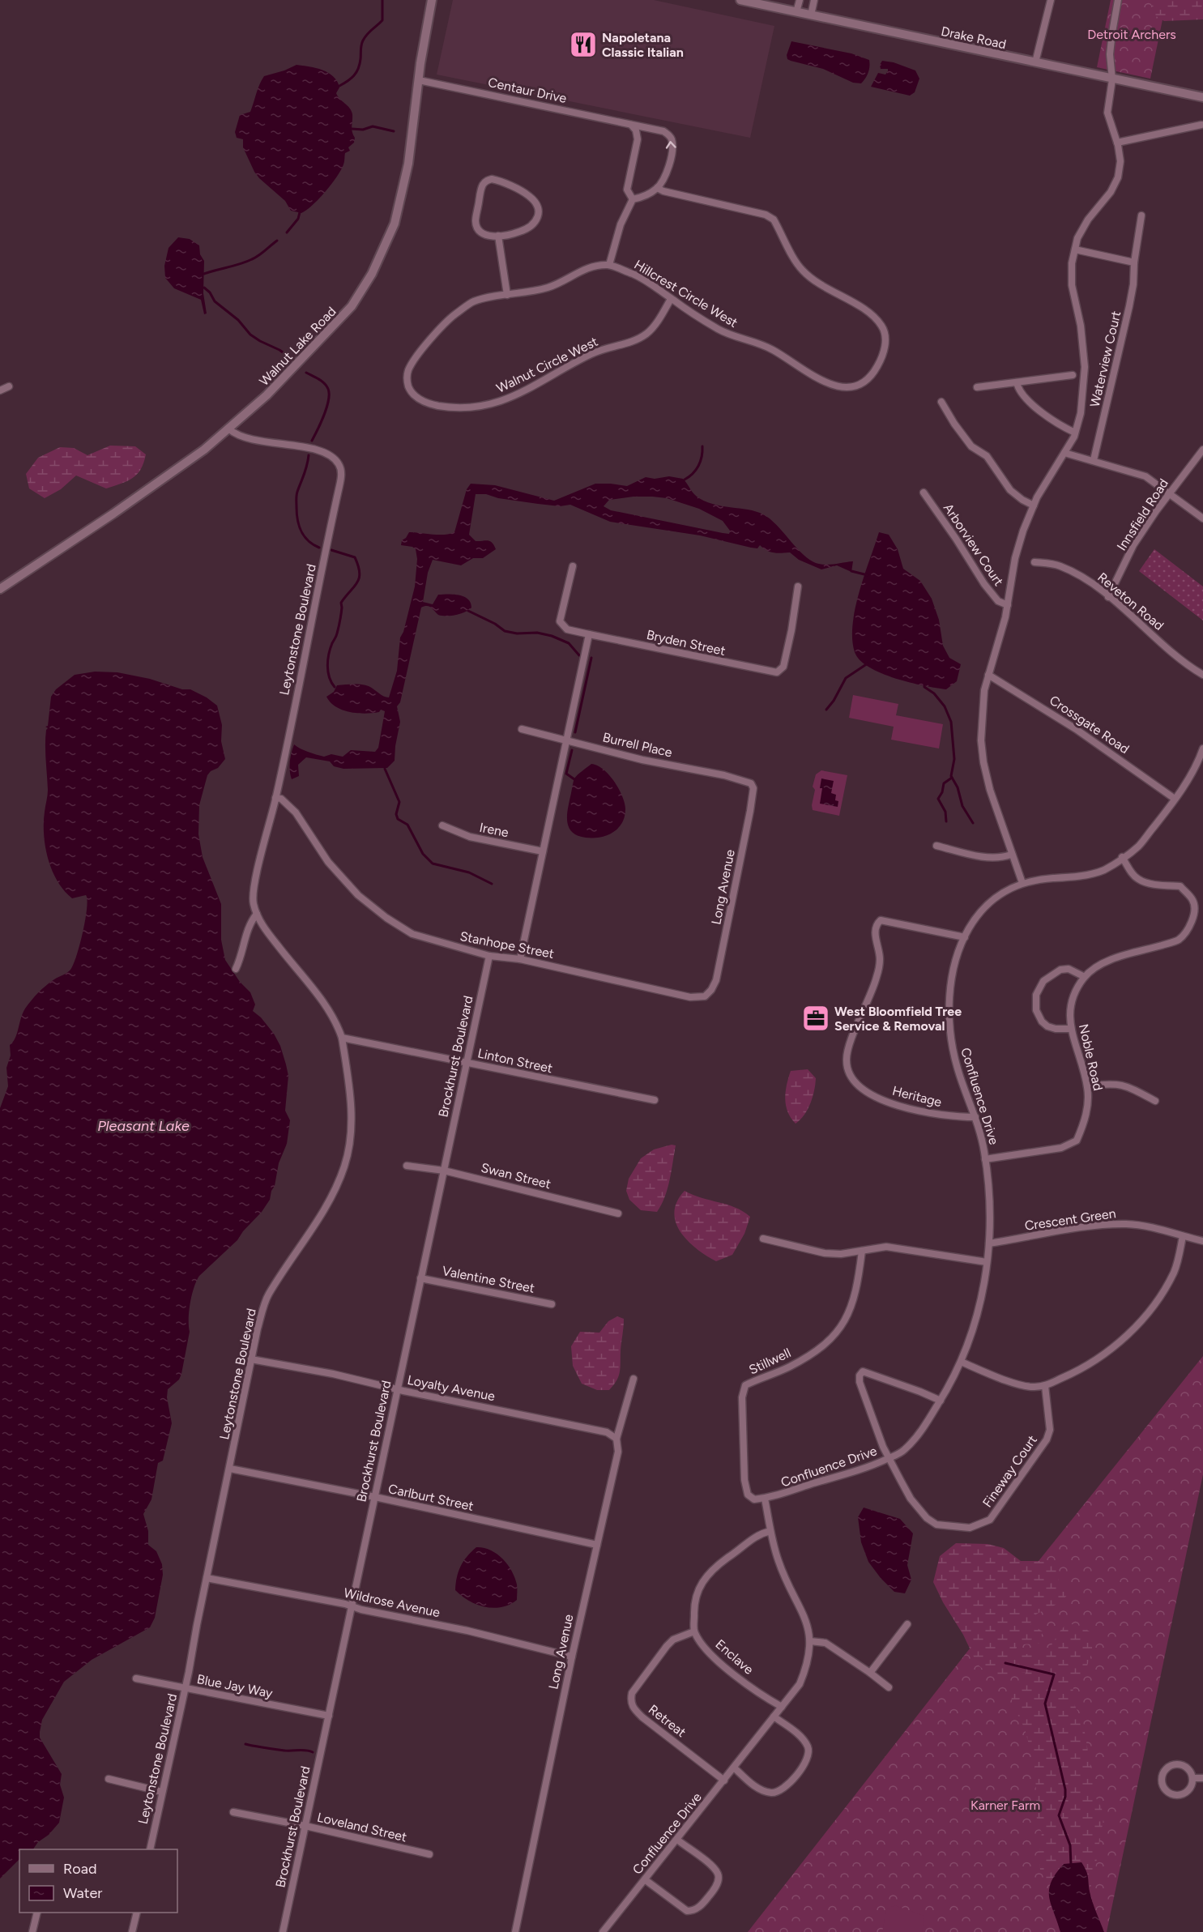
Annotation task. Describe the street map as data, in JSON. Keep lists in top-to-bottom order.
{
  "streets": {
    "street": [
      "Drake Road",
      "Centaur Drive",
      "Hillcrest Circle West",
      "Walnut Lake Road",
      "Waterview Court",
      "Walnut Circle West",
      "Innsfield Road",
      "Arborview Court",
      "Reveton Road",
      "Leytonstone Boulevard",
      "Bryden Street",
      "Crossgate Road",
      "Burrell Place",
      "Irene",
      "Long Avenue",
      "Stanhope Street",
      "Brockhurst Boulevard",
      "Noble Road",
      "Linton Street",
      "Heritage",
      "Confluence Drive",
      "Swan Street",
      "Crescent Green",
      "Valentine Street",
      "Stillwell",
      "Loyalty Avenue",
      "Fineway Court",
      "Carlburt Street",
      "Wildrose Avenue",
      "Enclave",
      "Blue Jay Way",
      "Retreat",
      "Loveland Street"
    ]
  },
  "crossings": [
    ["Centaur Drive", "Hillcrest Circle West"],
    ["Centaur Drive", "Walnut Lake Road"],
    ["Hillcrest Circle West", "Walnut Circle West"],
    ["Walnut Lake Road", "Leytonstone Boulevard"],
    ["Innsfield Road", "Reveton Road"],
    ["Leytonstone Boulevard", "Stanhope Street"],
    ["Leytonstone Boulevard", "Linton Street"],
    ["Leytonstone Boulevard", "Loyalty Avenue"],
    ["Leytonstone Boulevard", "Carlburt Street"],
    ["Leytonstone Boulevard", "Wildrose Avenue"],
    ["Leytonstone Boulevard", "Blue Jay Way"],
    ["Crossgate Road", "Confluence Drive"],
    ["Burrell Place", "Long Avenue"],
    ["Long Avenue", "Stanhope Street"],
    ["Long Avenue", "Loyalty Avenue"],
    ["Long Avenue", "Carlburt Street"],
    ["Long Avenue", "Wildrose Avenue"],
    ["Stanhope Street", "Brockhurst Boulevard"],
    ["Brockhurst Boulevard", "Linton Street"],
    ["Brockhurst Boulevard", "Swan Street"],
    ["Brockhurst Boulevard", "Valentine Street"],
    ["Brockhurst Boulevard", "Loyalty Avenue"],
    ["Brockhurst Boulevard", "Carlburt Street"],
    ["Brockhurst Boulevard", "Wildrose Avenue"],
    ["Brockhurst Boulevard", "Blue Jay Way"],
    ["Brockhurst Boulevard", "Loveland Street"],
    ["Noble Road", "Confluence Drive"],
    ["Heritage", "Confluence Drive"],
    ["Confluence Drive", "Crescent Green"],
    ["Confluence Drive", "Stillwell"],
    ["Confluence Drive", "Fineway Court"],
    ["Confluence Drive", "Enclave"],
    ["Confluence Drive", "Retreat"],
    ["Enclave", "Retreat"]
  ],
  "water": ["Pleasant Lake"],
  "parks": ["Detroit Archers", "Karner Farm"],
  "places": {
    "restaurant": ["Napoletana Classic Italian"],
    "office": ["West Bloomfield Tree Service & Removal"]
  },
  "legend": ["Road", "Water"]
}
